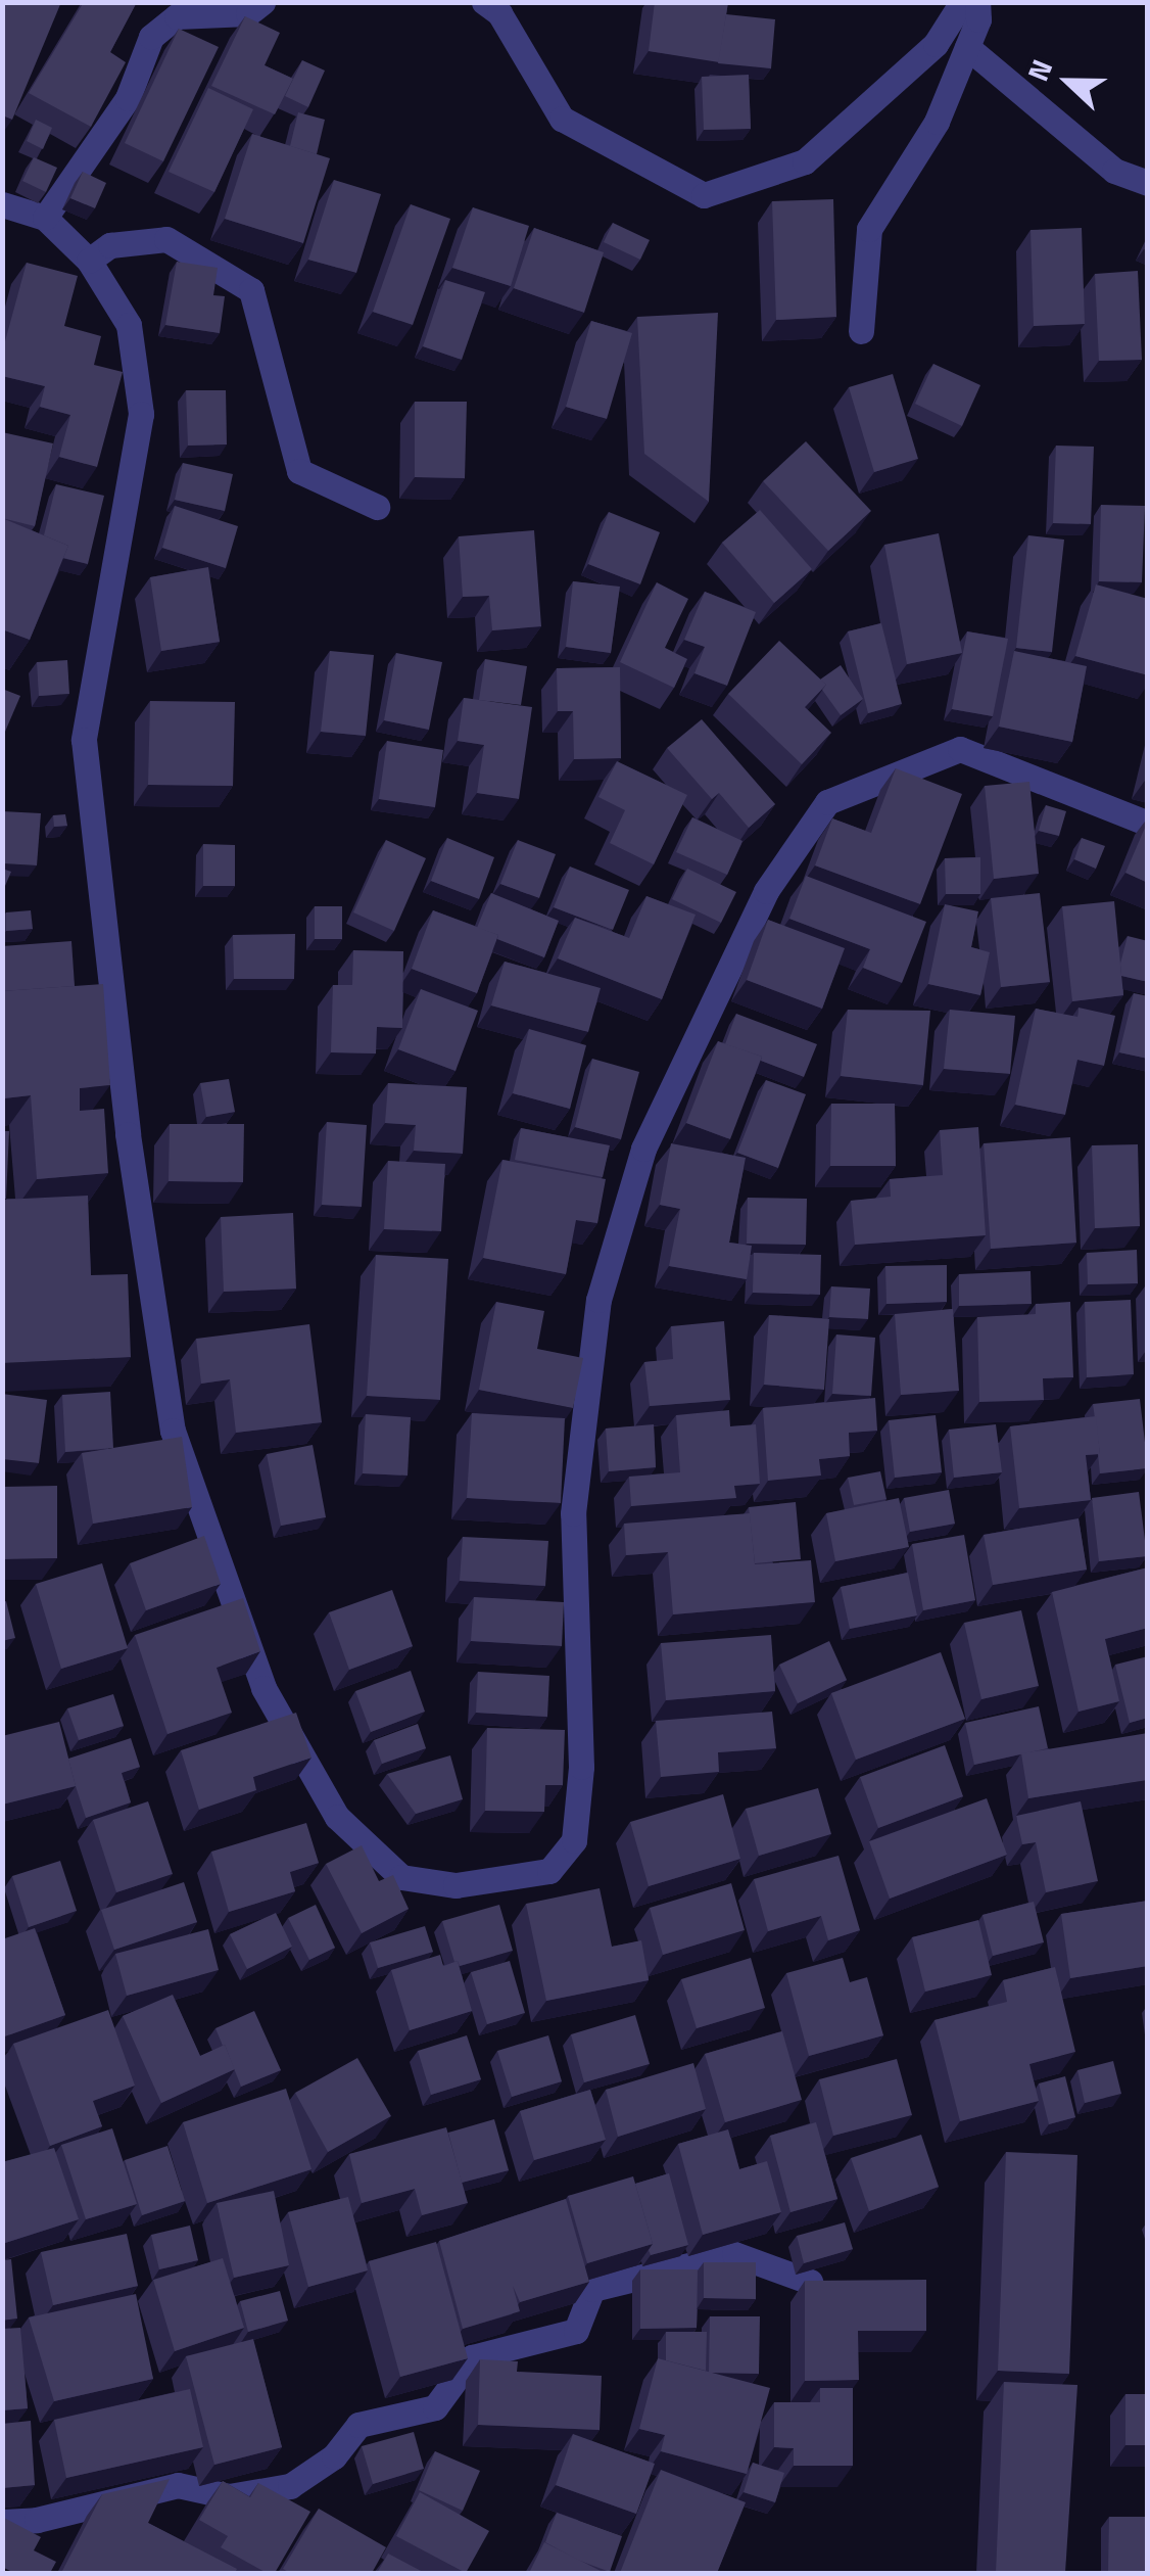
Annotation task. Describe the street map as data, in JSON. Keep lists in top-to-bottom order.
{
  "north": "left"
}
